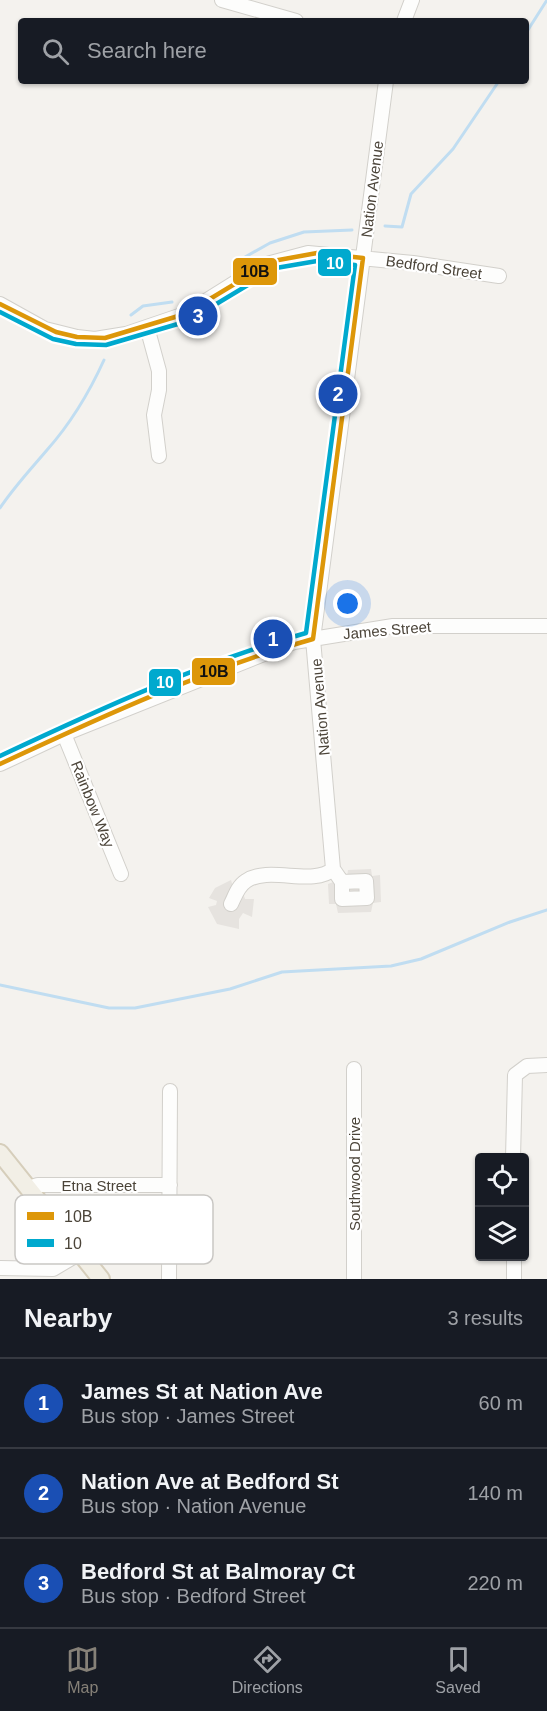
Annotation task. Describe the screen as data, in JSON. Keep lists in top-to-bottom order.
{
  "streets": {
    "street": [
      "Nation Avenue",
      "Bedford Street",
      "James Street",
      "Rainbow Way",
      "Southwood Drive",
      "Etna Street"
    ]
  },
  "crossings": [
    ["Nation Avenue", "Bedford Street"],
    ["Nation Avenue", "James Street"],
    ["James Street", "Rainbow Way"]
  ],
  "lines": ["transit line 10B", "transit line 10"],
  "legend": ["10B", "10"],
  "page": {
    "search": "Search here",
    "pins": ["3", "2", "1"],
    "heading": ["Nearby", "3 results"],
    "list": [
      {
        "mark": "1",
        "name": "James St at Nation Ave",
        "note": "Bus stop · James Street",
        "value": "60 m"
      },
      {
        "mark": "2",
        "name": "Nation Ave at Bedford St",
        "note": "Bus stop · Nation Avenue",
        "value": "140 m"
      },
      {
        "mark": "3",
        "name": "Bedford St at Balmoray Ct",
        "note": "Bus stop · Bedford Street",
        "value": "220 m"
      }
    ],
    "nav": ["Map", "Directions", "Saved"]
  }
}
